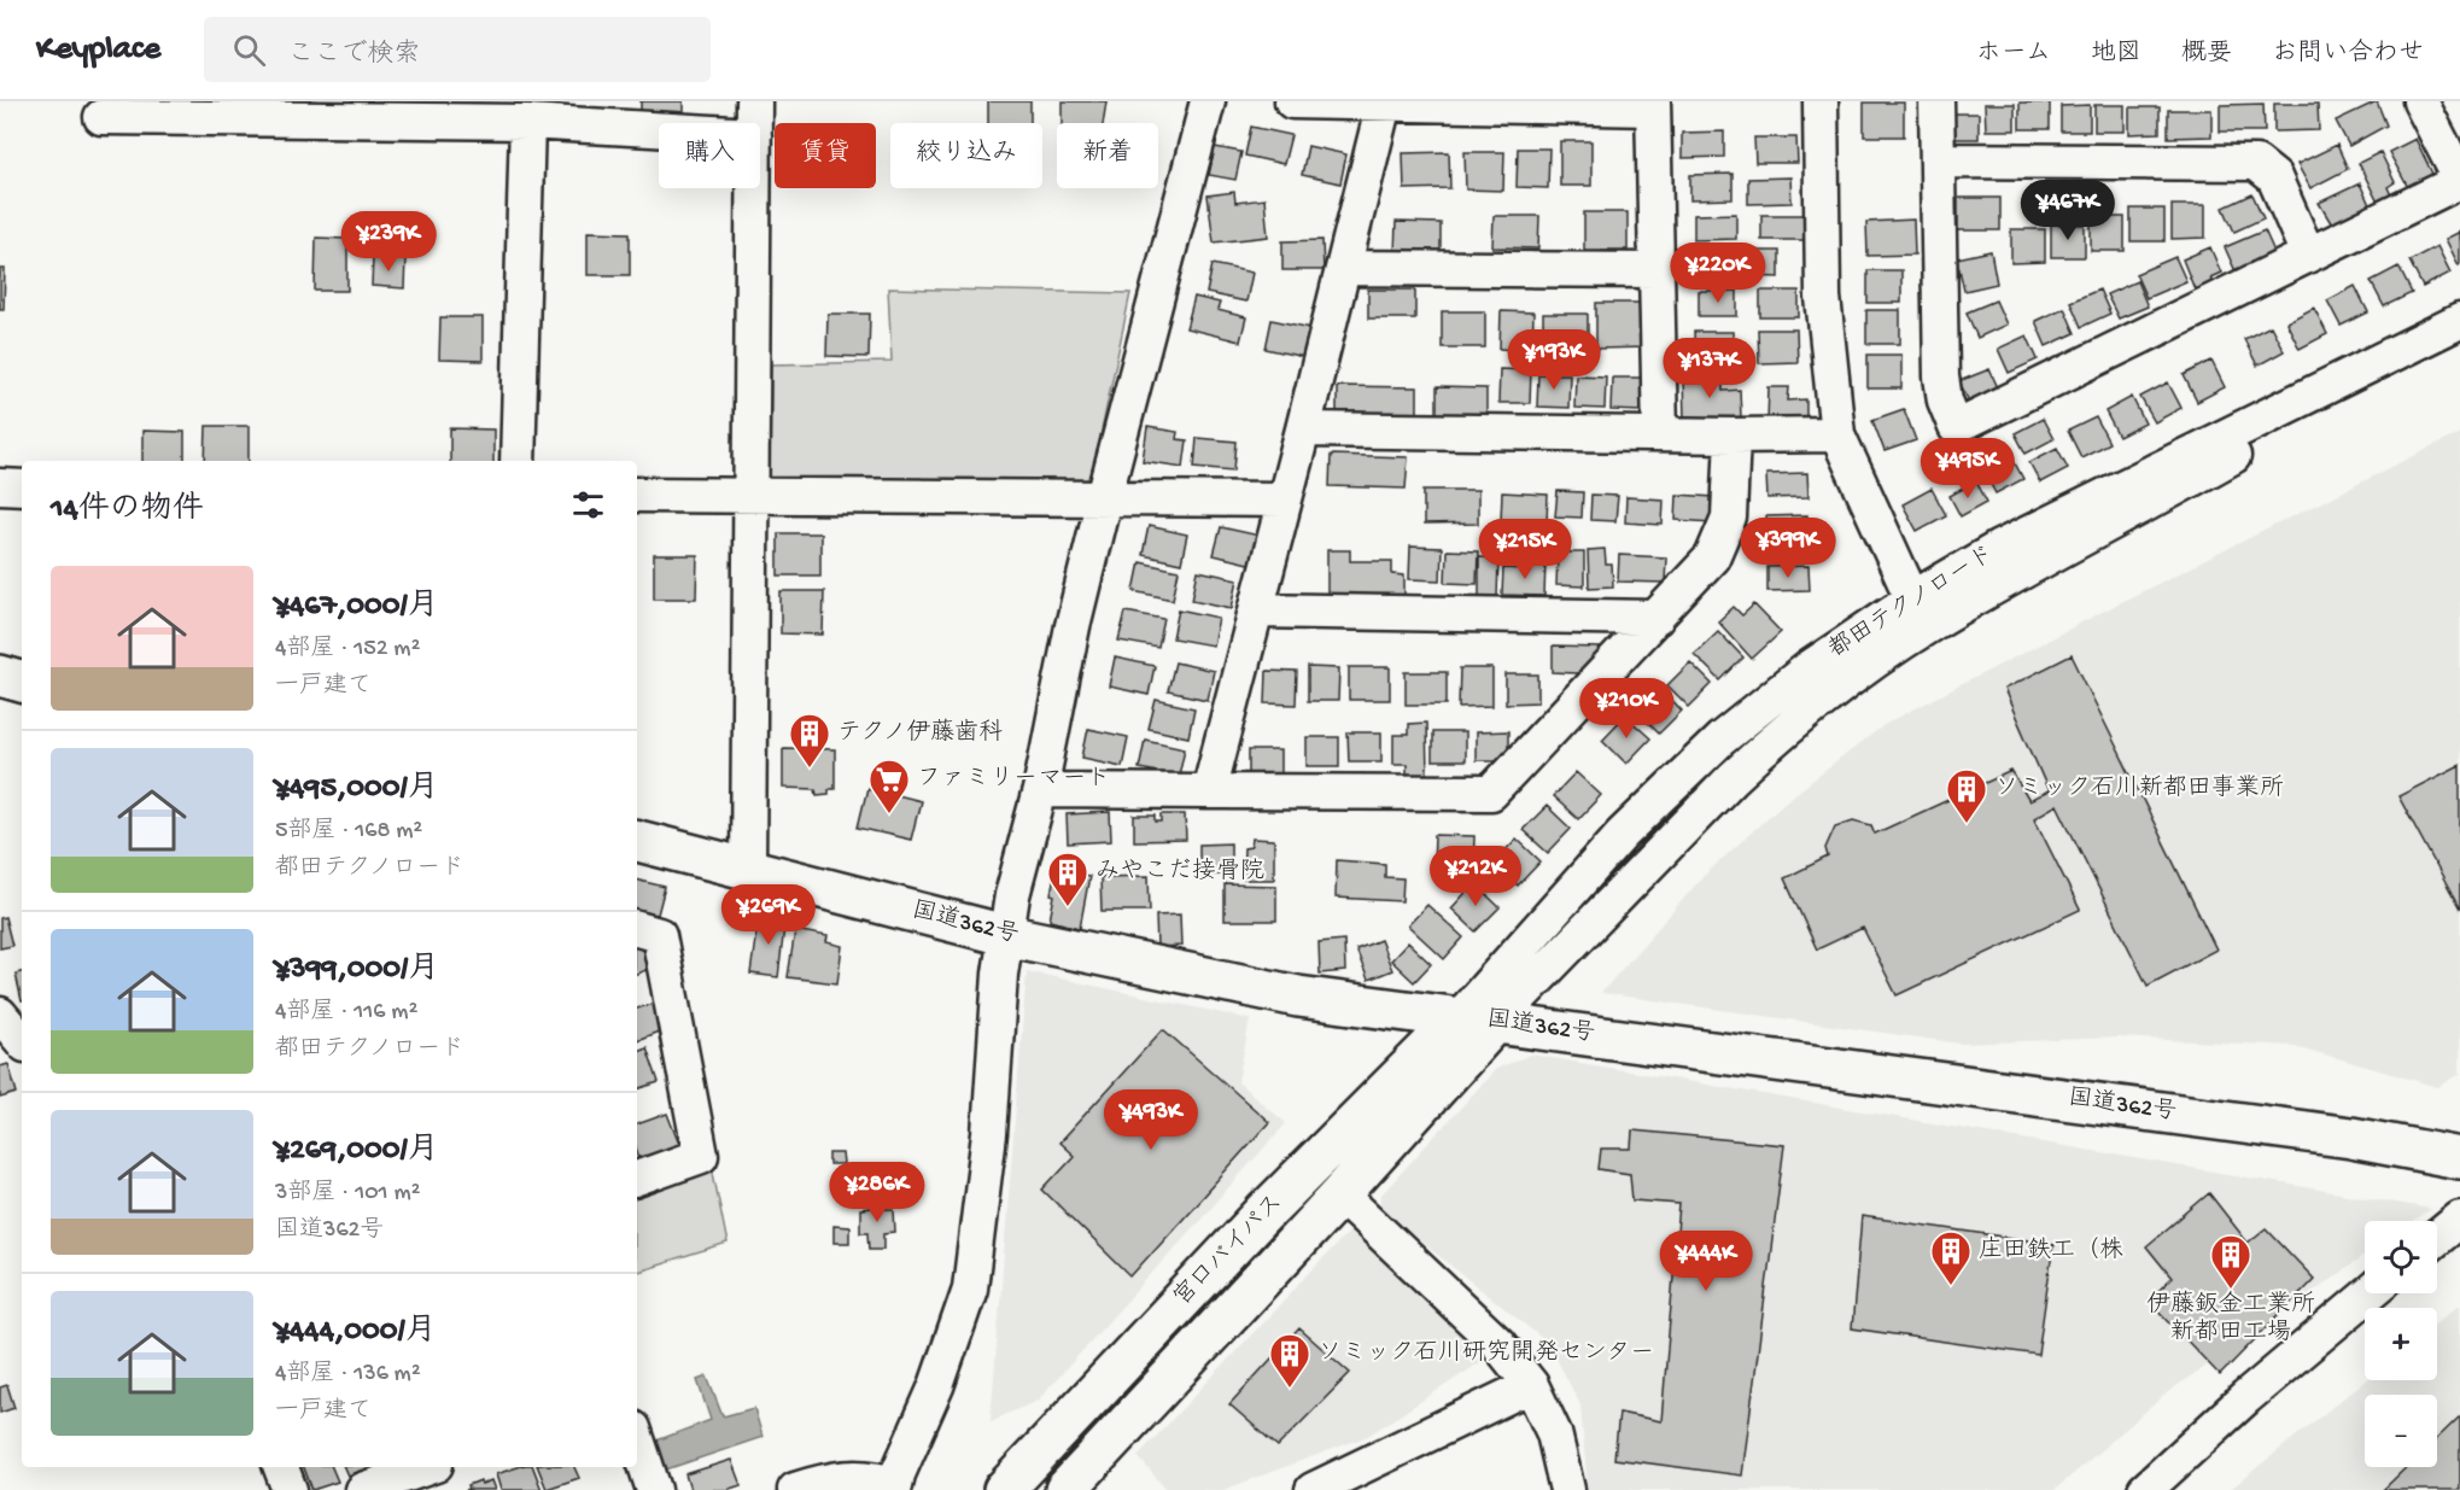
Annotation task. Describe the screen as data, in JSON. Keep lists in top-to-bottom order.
{
  "streets": {
    "highway": ["国道362号", "宮口バイパス"],
    "street": ["都田テクノロード"]
  },
  "crossings": [
    ["都田テクノロード", "国道362号"],
    ["都田テクノロード", "宮口バイパス"],
    ["国道362号", "宮口バイパス"]
  ],
  "places": {
    "building": [
      "テクノ伊藤歯科",
      "ソミック石川新都田事業所",
      "みやこだ接骨院",
      "庄田鉄工（株",
      "伊藤鈑金工業所 新都田工場",
      "ソミック石川研究開発センター"
    ],
    "supermarket": ["ファミリーマート"]
  },
  "page": {
    "header": "Keyplace",
    "search": "ここで検索",
    "nav": [
      "ホーム",
      "地図",
      "概要",
      "お問い合わせ"
    ],
    "chip": [
      "購入",
      "賃貸",
      "絞り込み",
      "新着"
    ],
    "price": [
      "¥467K",
      "¥239K",
      "¥220K",
      "¥193K",
      "¥137K",
      "¥495K",
      "¥399K",
      "¥215K",
      "¥210K",
      "¥212K",
      "¥269K",
      "¥493K",
      "¥286K",
      "¥444K"
    ],
    "heading": "14件の物件",
    "list": [
      {
        "name": "¥467,000/月",
        "note": "4部屋 · 152 m² · 一戸建て"
      },
      {
        "name": "¥495,000/月",
        "note": "5部屋 · 168 m² · 都田テクノロード"
      },
      {
        "name": "¥399,000/月",
        "note": "4部屋 · 116 m² · 都田テクノロード"
      },
      {
        "name": "¥269,000/月",
        "note": "3部屋 · 101 m² · 国道362号"
      },
      {
        "name": "¥444,000/月",
        "note": "4部屋 · 136 m² · 一戸建て"
      }
    ],
    "map_buttons": ["+", "−"]
  }
}
